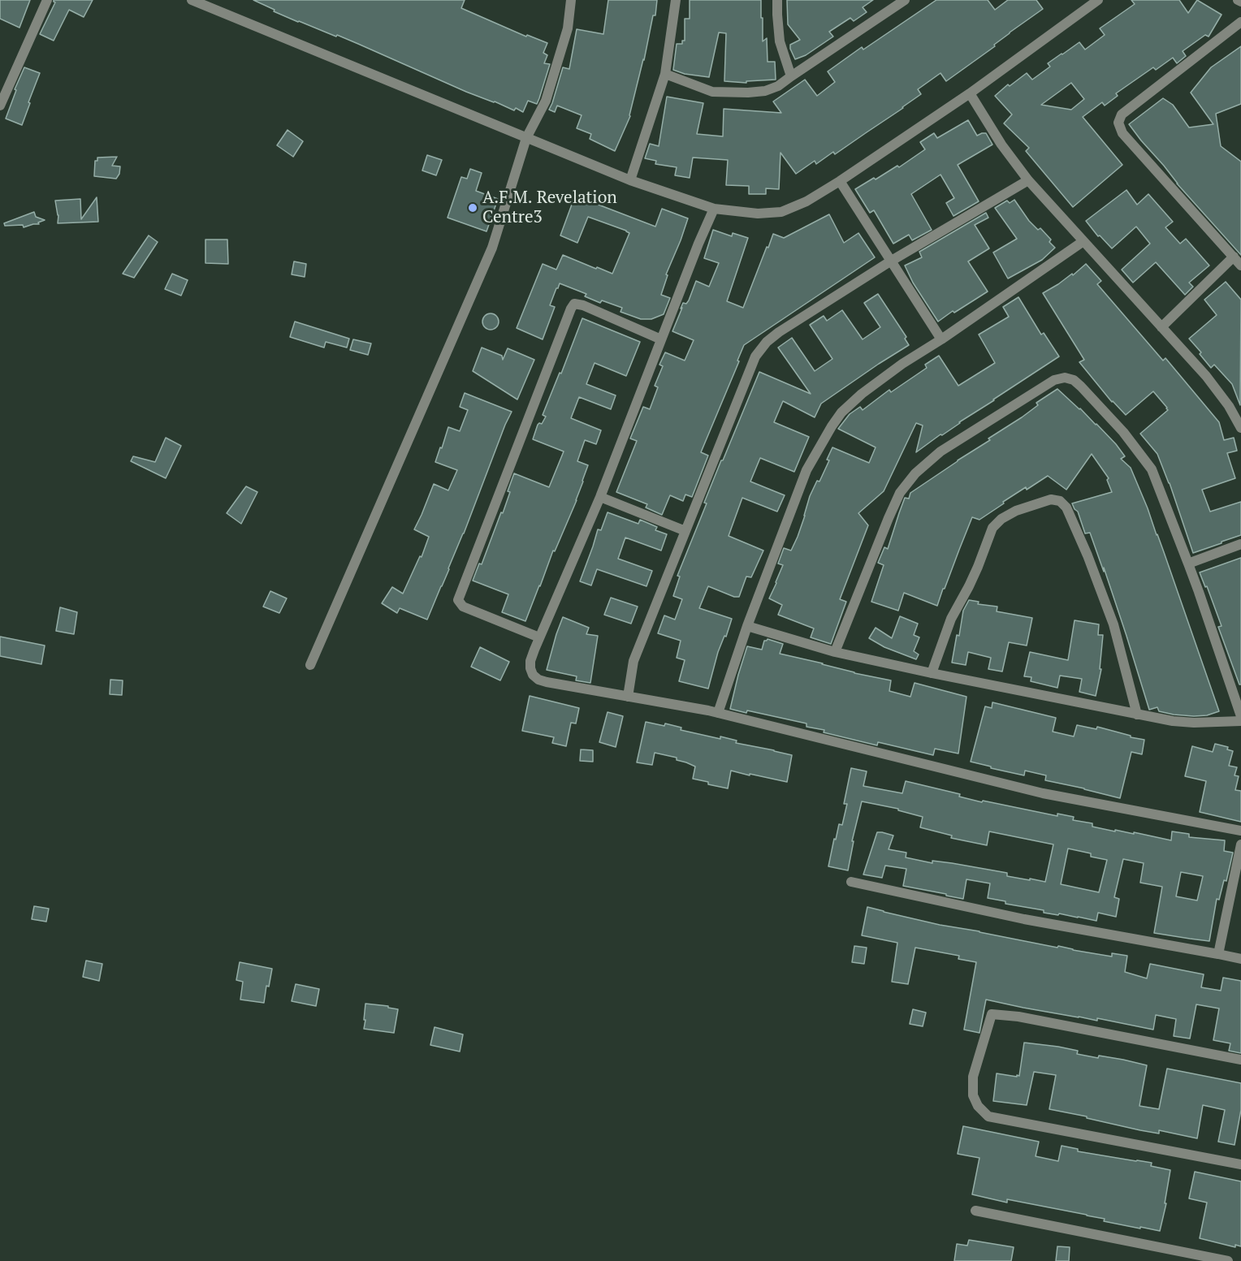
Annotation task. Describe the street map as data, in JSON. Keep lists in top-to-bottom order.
{
  "places": ["A.F.M. Revelation Centre3"]
}
